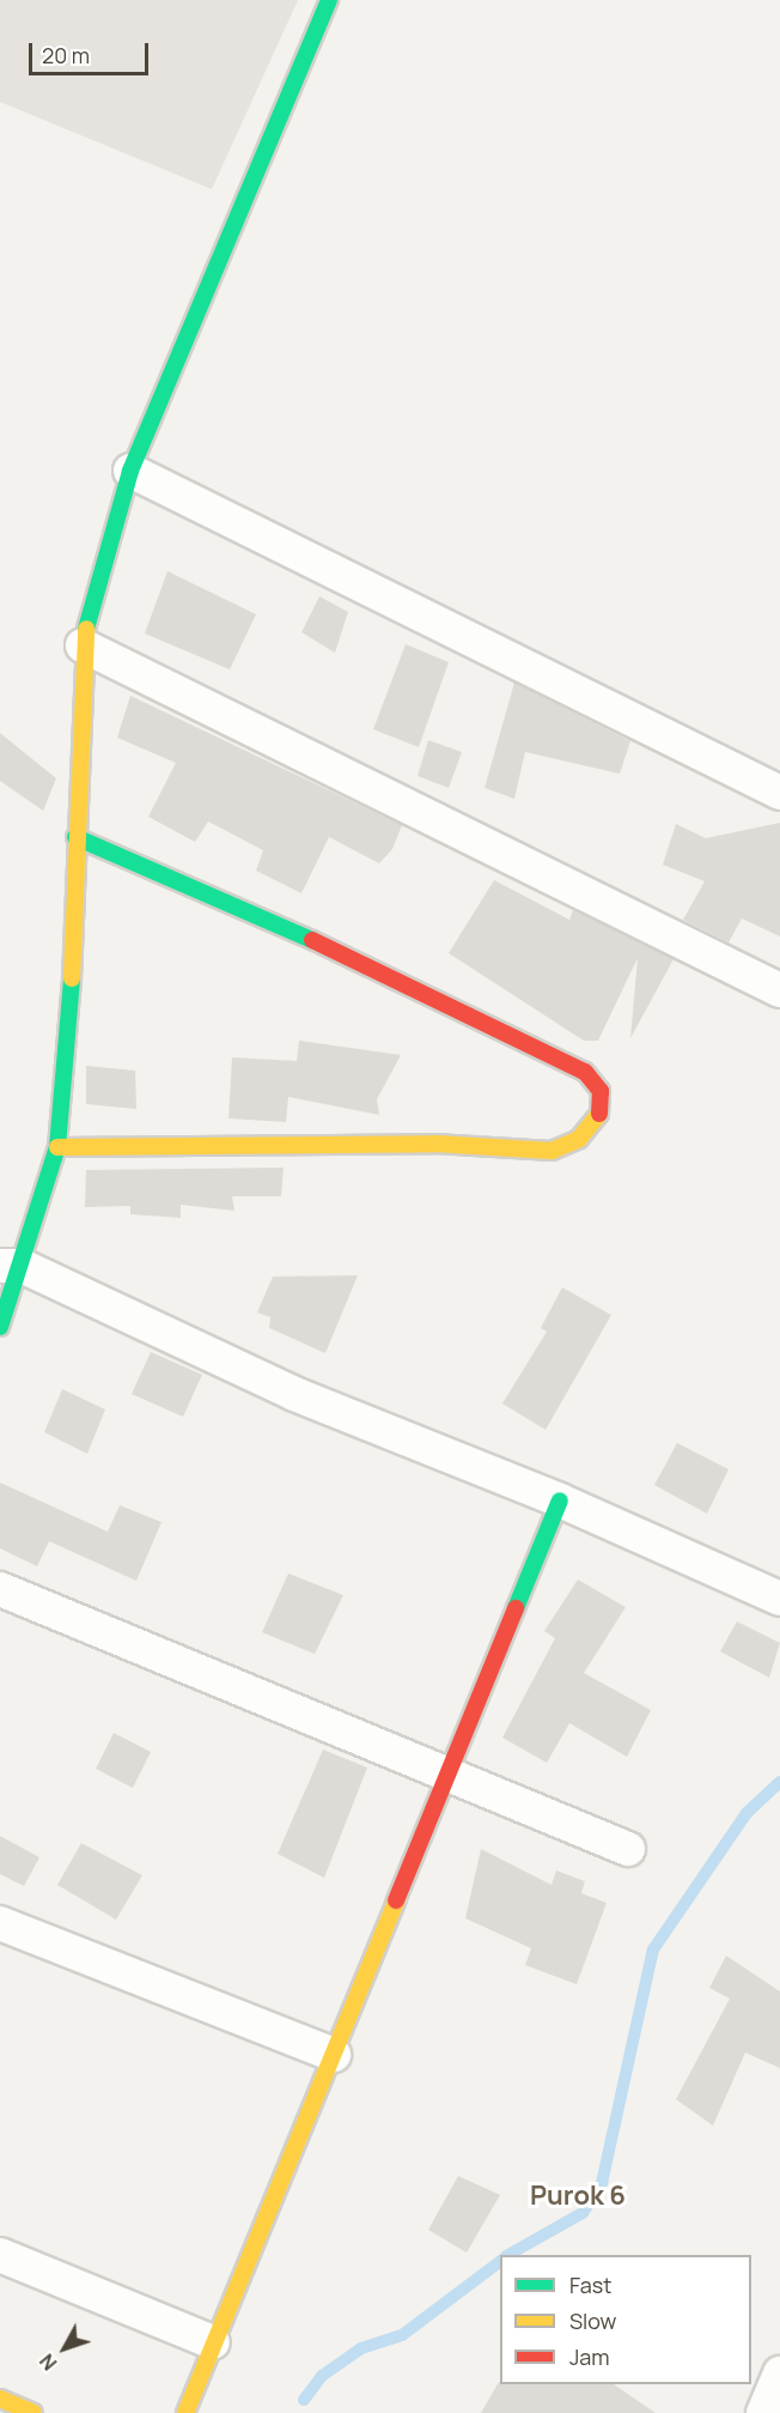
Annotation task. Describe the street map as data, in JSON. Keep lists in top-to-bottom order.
{
  "districts": ["Purok 6"],
  "legend": ["Fast", "Slow", "Jam"],
  "scale_bar": "20 m",
  "north": "bottom left"
}
